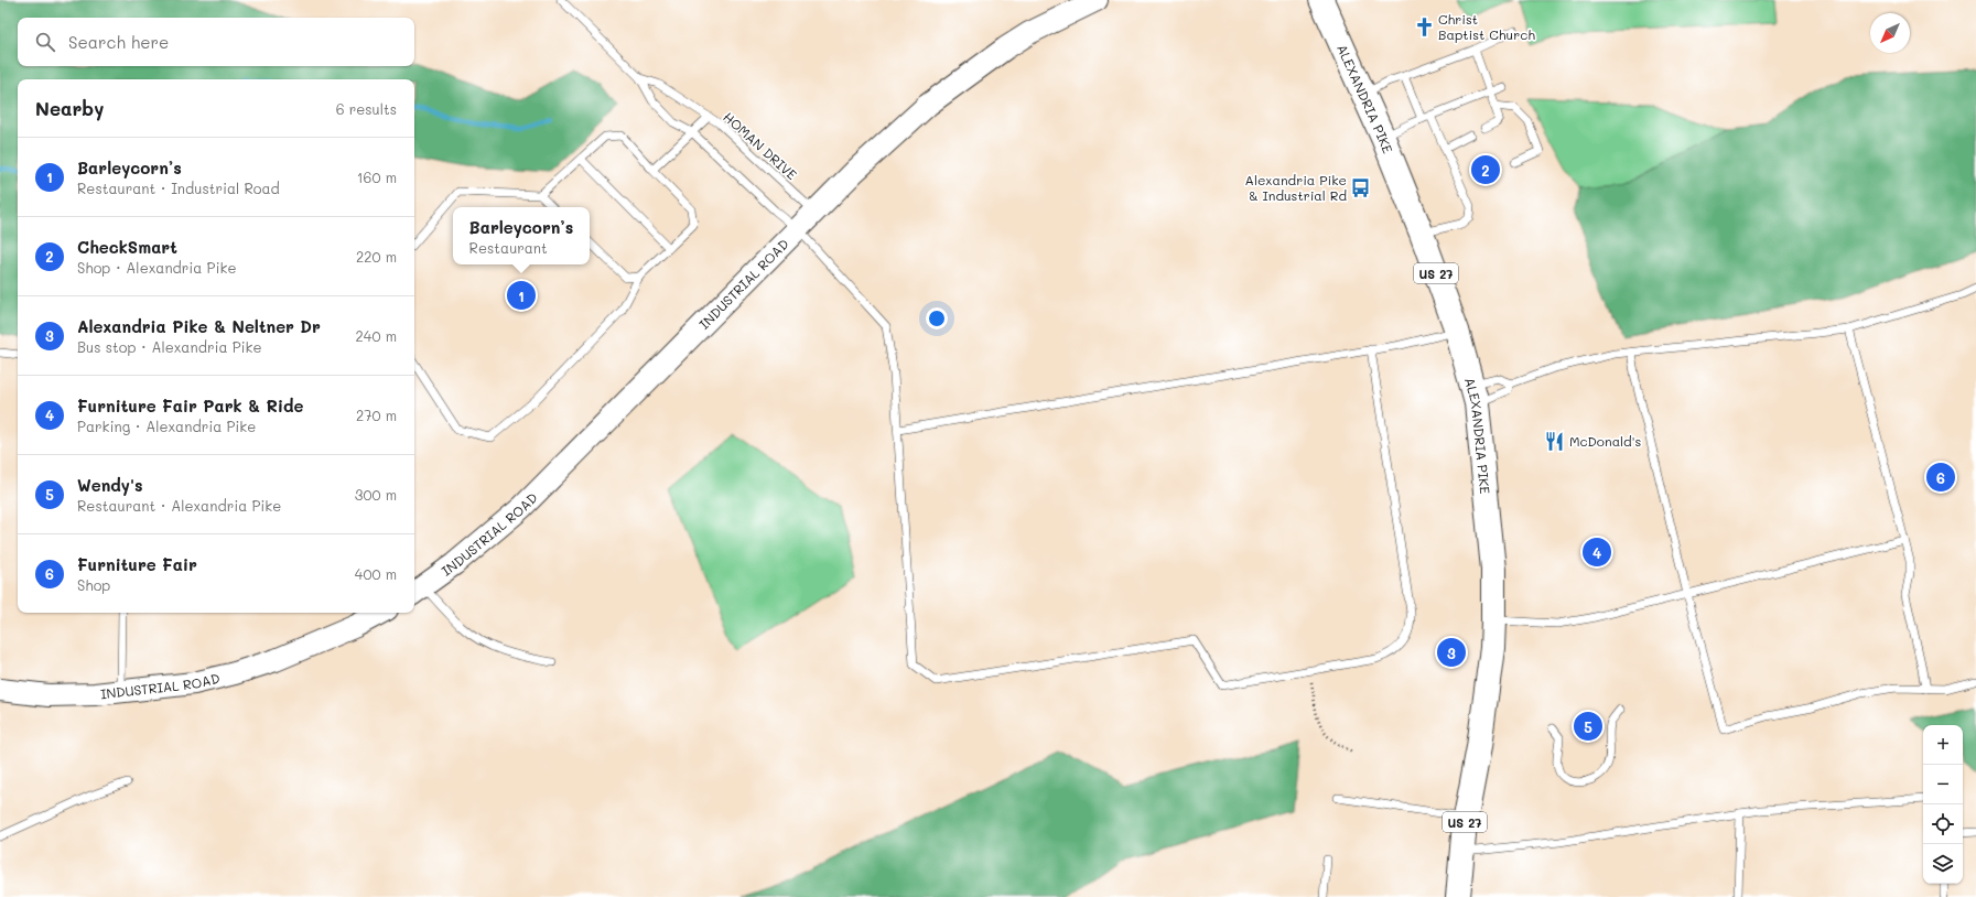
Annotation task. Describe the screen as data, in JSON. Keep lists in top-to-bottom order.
{
  "streets": {
    "highway": ["ALEXANDRIA PIKE", "US 27"],
    "main road": ["INDUSTRIAL ROAD"],
    "lane": ["HOMAN DRIVE"]
  },
  "crossings": [
    ["HOMAN DRIVE", "INDUSTRIAL ROAD"]
  ],
  "places": {
    "church": ["Christ Baptist Church"],
    "bus stop": ["Alexandria Pike & Industrial Rd"],
    "restaurant": ["McDonald's"]
  },
  "north": "bottom left",
  "page": {
    "search": "Search here",
    "heading": ["Nearby", "6 results"],
    "list": [
      {
        "mark": "1",
        "name": "Barleycorn’s",
        "note": "Restaurant · Industrial Road",
        "value": "160 m"
      },
      {
        "mark": "2",
        "name": "CheckSmart",
        "note": "Shop · Alexandria Pike",
        "value": "220 m"
      },
      {
        "mark": "3",
        "name": "Alexandria Pike & Neltner Dr",
        "note": "Bus stop · Alexandria Pike",
        "value": "240 m"
      },
      {
        "mark": "4",
        "name": "Furniture Fair Park & Ride",
        "note": "Parking · Alexandria Pike",
        "value": "270 m"
      },
      {
        "mark": "5",
        "name": "Wendy's",
        "note": "Restaurant · Alexandria Pike",
        "value": "300 m"
      },
      {
        "mark": "6",
        "name": "Furniture Fair",
        "note": "Shop",
        "value": "400 m"
      }
    ],
    "pins": [
      "2",
      "1",
      "6",
      "4",
      "3",
      "5"
    ],
    "popup": ["Barleycorn’s", "Restaurant"],
    "map_buttons": ["+", "−"]
  }
}
